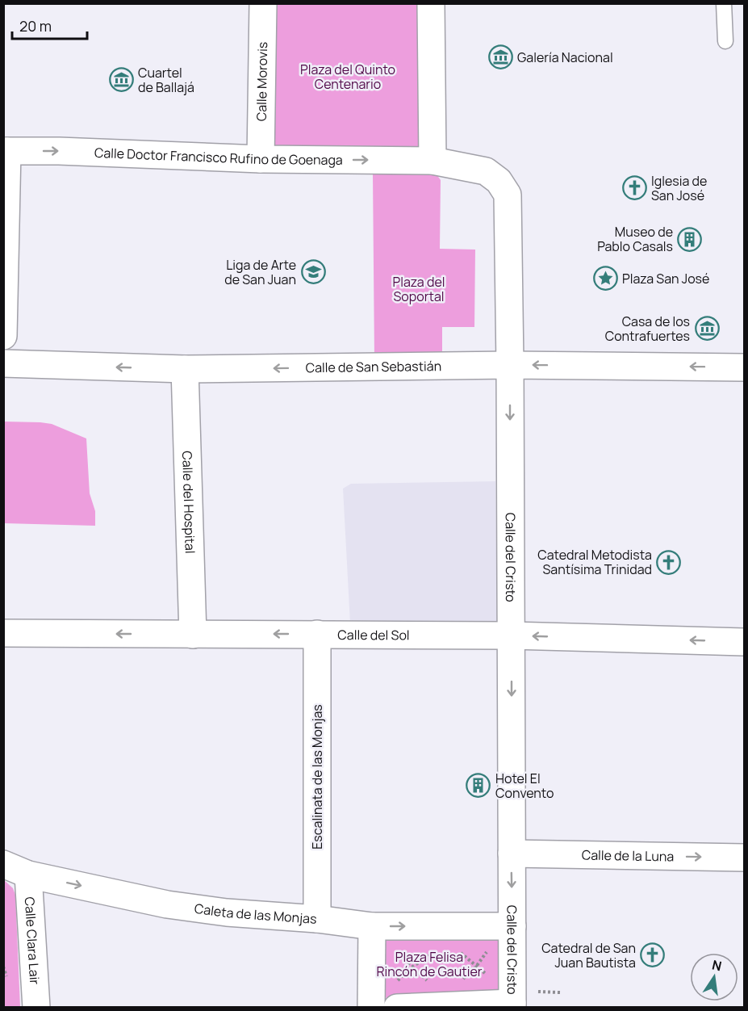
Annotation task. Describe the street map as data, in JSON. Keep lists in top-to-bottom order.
{
  "streets": {
    "street": [
      "Calle Morovis",
      "Calle Doctor Francisco Rufino de Goenaga",
      "Calle de San Sebastián",
      "Calle del Hospital",
      "Calle del Cristo",
      "Calle del Sol",
      "Escalinata de las Monjas",
      "Calle de la Luna",
      "Caleta de las Monjas",
      "Calle Clara Lair"
    ]
  },
  "crossings": [
    ["Calle Morovis", "Calle Doctor Francisco Rufino de Goenaga"],
    ["Calle Doctor Francisco Rufino de Goenaga", "Calle del Cristo"],
    ["Calle de San Sebastián", "Calle del Hospital"],
    ["Calle de San Sebastián", "Calle del Cristo"],
    ["Calle del Hospital", "Calle del Sol"],
    ["Calle del Cristo", "Calle del Sol"],
    ["Calle del Cristo", "Calle de la Luna"],
    ["Calle del Cristo", "Caleta de las Monjas"],
    ["Calle del Sol", "Escalinata de las Monjas"],
    ["Escalinata de las Monjas", "Caleta de las Monjas"],
    ["Caleta de las Monjas", "Calle Clara Lair"]
  ],
  "one_way": [
    "Calle Doctor Francisco Rufino de Goenaga",
    "Calle de San Sebastián",
    "Calle del Cristo",
    "Calle del Sol",
    "Calle de la Luna",
    "Caleta de las Monjas"
  ],
  "parks": ["Plaza del Quinto Centenario", "Plaza del Soportal", "Plaza Felisa Rincón de Gautier"],
  "places": {
    "museum": ["Galería Nacional", "Cuartel de Ballajá", "Casa de los Contrafuertes"],
    "church": ["Iglesia de San José", "Catedral Metodista Santísima Trinidad", "Catedral de San Juan Bautista"],
    "building": ["Museo de Pablo Casals", "Hotel El Convento"],
    "school or university": ["Liga de Arte de San Juan"],
    "place": ["Plaza San José"]
  },
  "scale_bar": "20 m",
  "north": "top"
}
